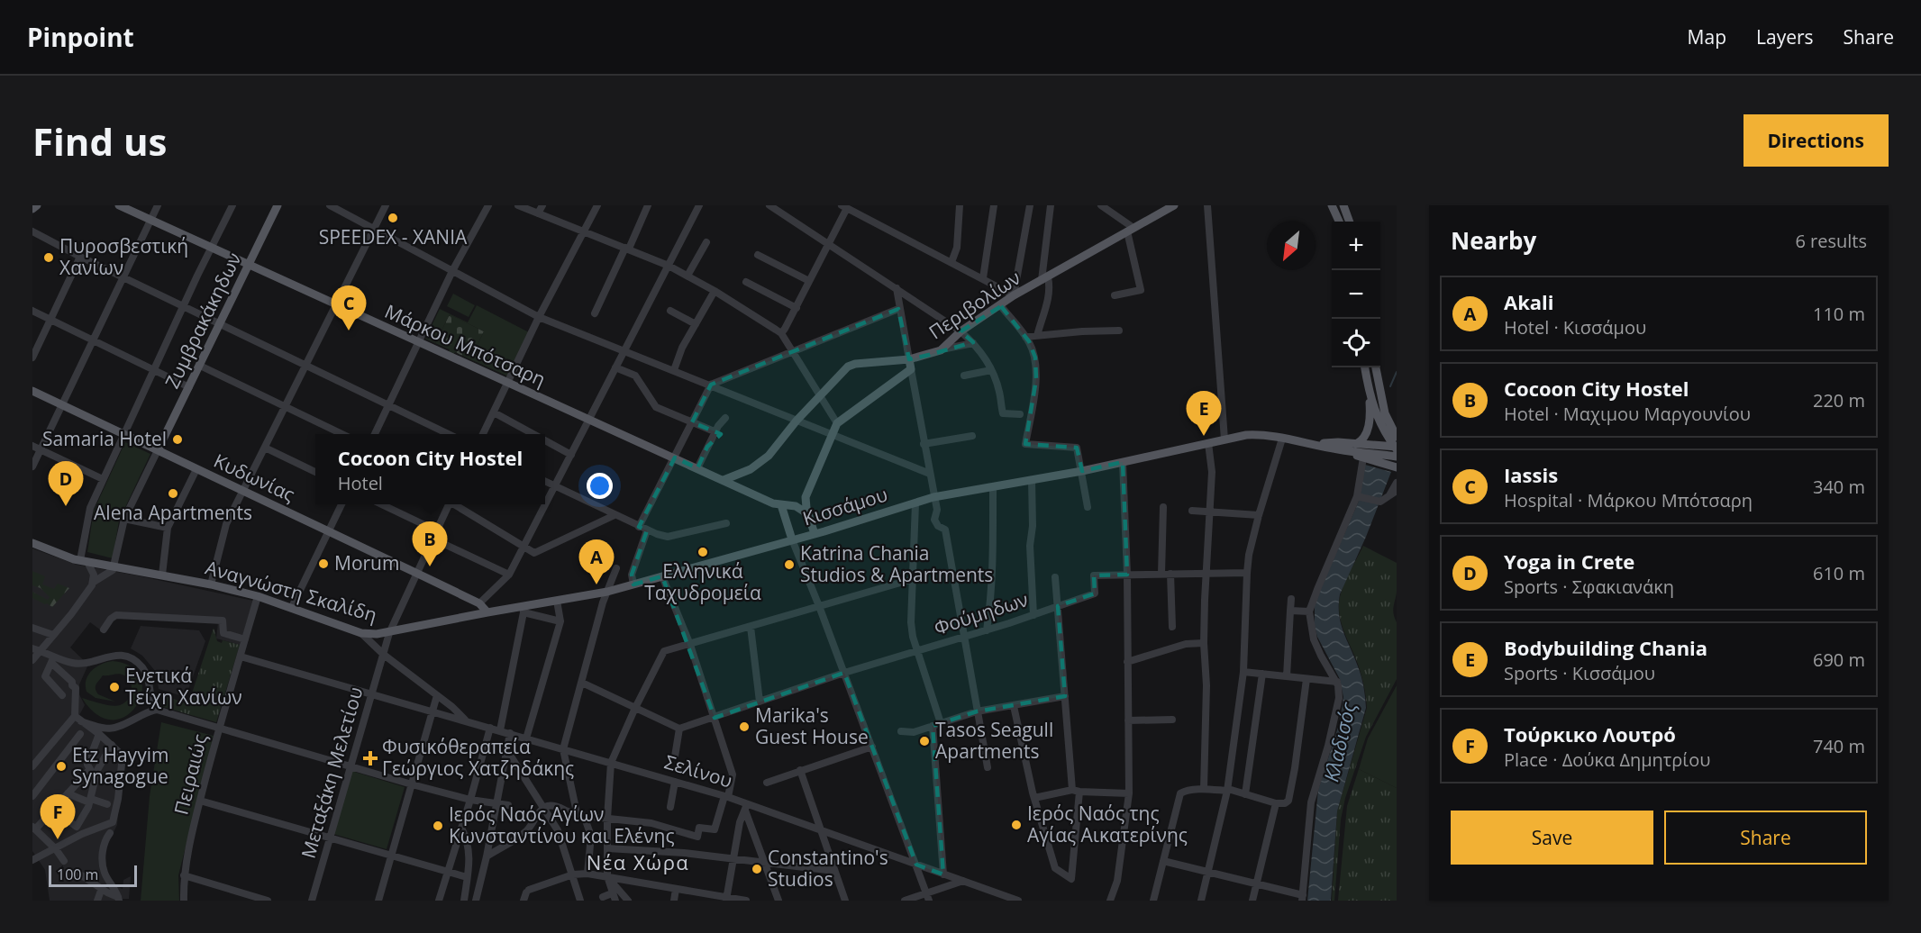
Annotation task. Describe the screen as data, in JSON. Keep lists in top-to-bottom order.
{
  "streets": {
    "main road": [
      "Περιβολίων",
      "Ζυμβρακάκηδων",
      "Μάρκου Μπότσαρη",
      "Κυδωνίας",
      "Κισσάμου",
      "Αναγνώστη Σκαλίδη"
    ],
    "street": [
      "Φούμηδων",
      "Σελίνου",
      "Μεταξάκη Μελετίου",
      "Πειραιώς"
    ]
  },
  "crossings": [
    ["Περιβολίων", "Μάρκου Μπότσαρη"],
    ["Ζυμβρακάκηδων", "Μάρκου Μπότσαρη"],
    ["Ζυμβρακάκηδων", "Κυδωνίας"],
    ["Κυδωνίας", "Κισσάμου"],
    ["Κυδωνίας", "Μεταξάκη Μελετίου"],
    ["Κισσάμου", "Αναγνώστη Σκαλίδη"],
    ["Κισσάμου", "Μεταξάκη Μελετίου"],
    ["Αναγνώστη Σκαλίδη", "Σελίνου"],
    ["Αναγνώστη Σκαλίδη", "Μεταξάκη Μελετίου"],
    ["Αναγνώστη Σκαλίδη", "Πειραιώς"],
    ["Σελίνου", "Μεταξάκη Μελετίου"]
  ],
  "districts": ["Νέα Χώρα"],
  "water": ["Κλαδισός"],
  "places": {
    "other": [
      "SPEEDEX - ΧΑΝΙΑ",
      "Πυροσβεστική Χανίων",
      "Samaria Hotel",
      "Alena Apartments",
      "Ελληνικά Ταχυδρομεία",
      "Morum",
      "Katrina Chania Studios & Apartments",
      "Ενετικά Τείχη Χανίων",
      "Marika's Guest House",
      "Tasos Seagull Apartments",
      "Etz Hayyim Synagogue",
      "Ιερός Ναός της Αγίας Αικατερίνης",
      "Ιερός Ναός Αγίων Κωνσταντίνου και Ελένης",
      "Constantino's Studios"
    ],
    "health": ["Φυσικόθεραπεία Γεώργιος Χατζηδάκης"]
  },
  "scale_bar": "100 m",
  "north": "bottom left",
  "page": {
    "header": "Pinpoint",
    "nav": ["Map", "Layers", "Share"],
    "buttons": [
      "Directions",
      ["Save", "Share"]
    ],
    "title": "Find us",
    "heading": ["Nearby", "6 results"],
    "map_buttons": ["+", "−"],
    "list": [
      {
        "mark": "A",
        "name": "Akali",
        "note": "Hotel · Κισσάμου",
        "value": "110 m"
      },
      {
        "mark": "B",
        "name": "Cocoon City Hostel",
        "note": "Hotel · Μαχιμου Mαργουνίου",
        "value": "220 m"
      },
      {
        "mark": "C",
        "name": "Iassis",
        "note": "Hospital · Μάρκου Μπότσαρη",
        "value": "340 m"
      },
      {
        "mark": "D",
        "name": "Yoga in Crete",
        "note": "Sports · Σφακιανάκη",
        "value": "610 m"
      },
      {
        "mark": "E",
        "name": "Bodybuilding Chania",
        "note": "Sports · Κισσάμου",
        "value": "690 m"
      },
      {
        "mark": "F",
        "name": "Τούρκικο Λουτρό",
        "note": "Place · Δούκα Δημητρίου",
        "value": "740 m"
      }
    ],
    "pins": [
      "C",
      "E",
      "D",
      "B",
      "A",
      "F"
    ],
    "popup": ["Cocoon City Hostel", "Hotel"],
    "scale": "100 m"
  }
}
